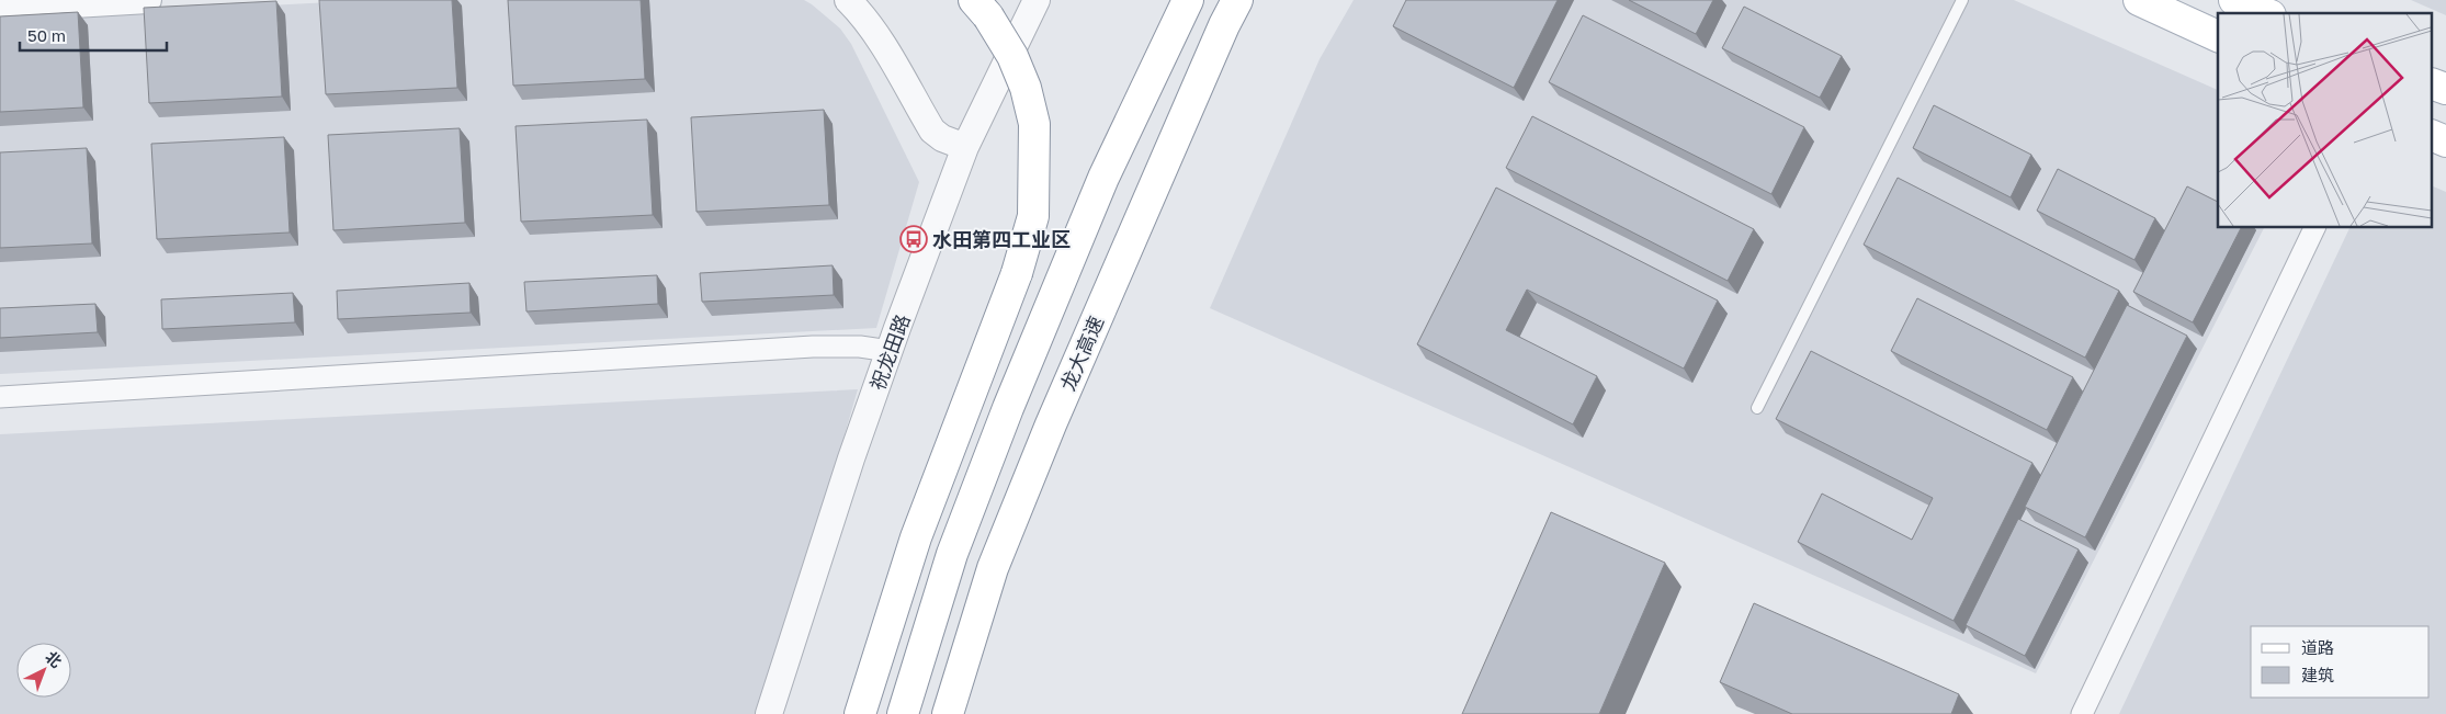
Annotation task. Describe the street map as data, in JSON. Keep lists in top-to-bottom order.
{
  "streets": {
    "main road": ["龙大高速"],
    "street": ["祝龙田路"]
  },
  "places": {
    "bus stop": ["水田第四工业区"]
  },
  "legend": ["道路", "建筑"],
  "scale_bar": "50 m",
  "north": "top right"
}
